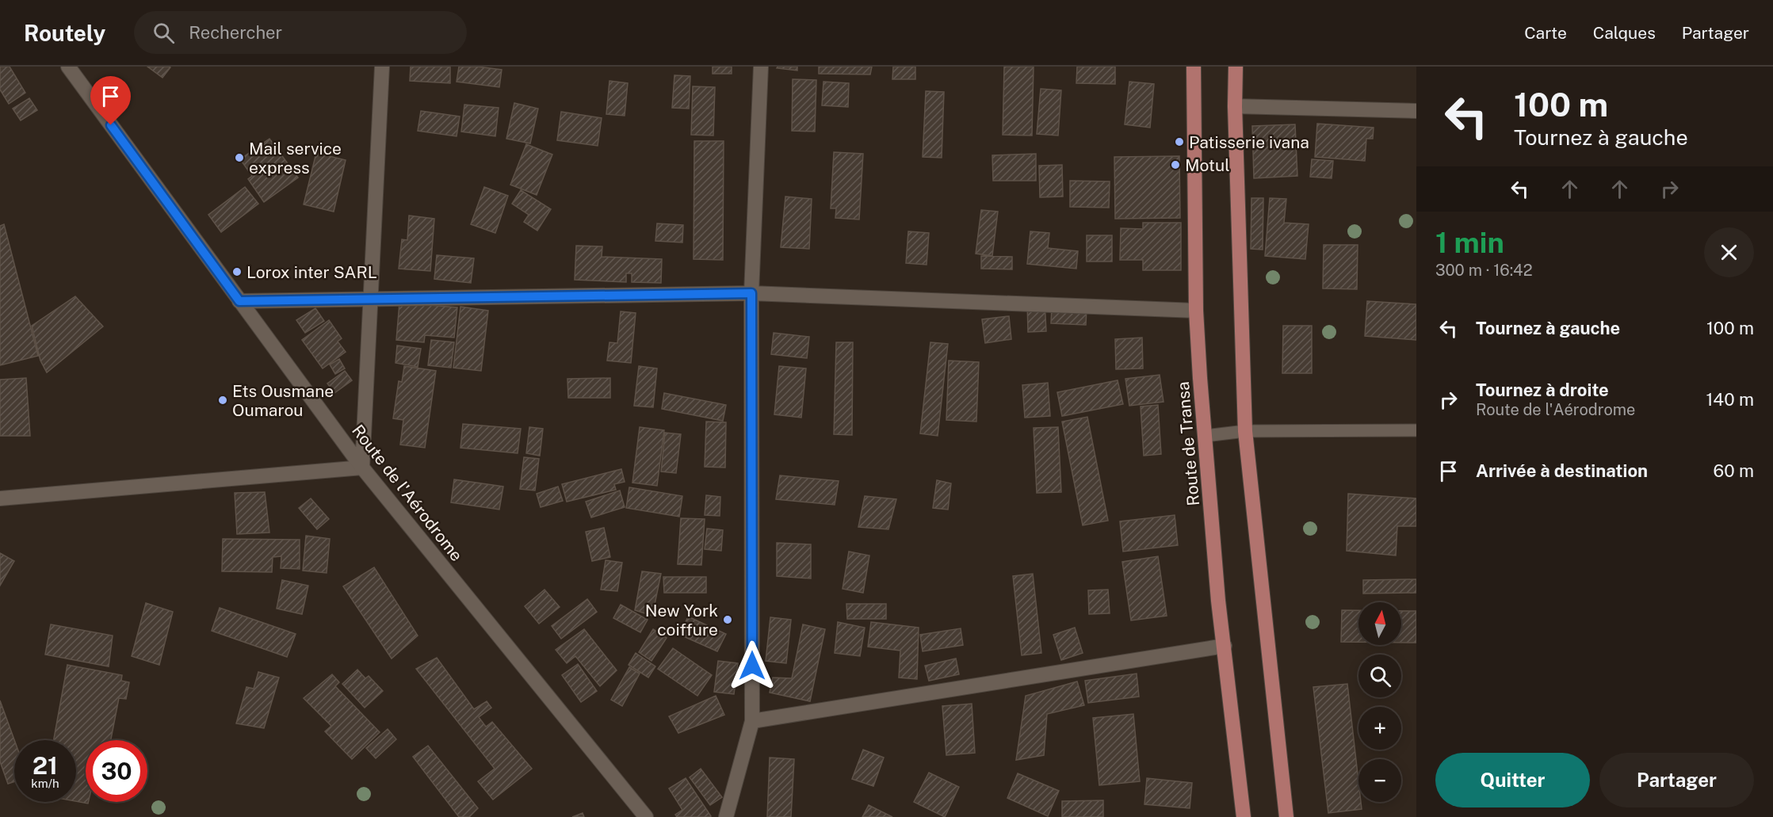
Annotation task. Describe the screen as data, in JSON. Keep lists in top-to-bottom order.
{
  "streets": {
    "main road": ["Route de Transa"],
    "street": ["Route de l'Aérodrome"]
  },
  "places": [
    "Patisserie ivana",
    "Mail service express",
    "Motul",
    "Lorox inter SARL",
    "Ets Ousmane Oumarou",
    "New York coiffure"
  ],
  "north": "top",
  "page": {
    "header": "Routely",
    "search": "Rechercher",
    "nav": ["Carte", "Calques", "Partager"],
    "turn": ["100 m", "Tournez à gauche"],
    "heading": ["1 min", "300 m · 16:42"],
    "list": [
      {
        "name": "Tournez à gauche",
        "value": "100 m"
      },
      {
        "name": "Tournez à droite",
        "note": "Route de l'Aérodrome",
        "value": "140 m"
      },
      {
        "name": "Arrivée à destination",
        "value": "60 m"
      }
    ],
    "map_buttons": ["+", "−"],
    "speed": "21 km/h",
    "limit": "30",
    "buttons": ["Quitter", "Partager"]
  }
}
